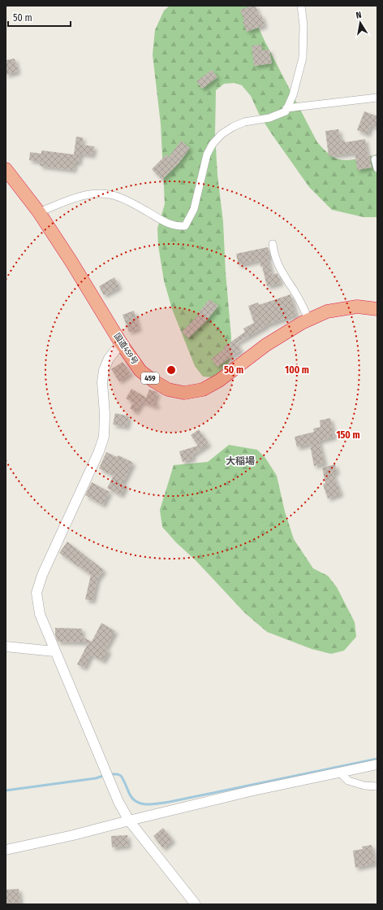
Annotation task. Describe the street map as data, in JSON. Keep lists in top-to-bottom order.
{
  "streets": {
    "highway": ["国道459号", "459"]
  },
  "districts": ["大稲場"],
  "scale_bar": "50 m",
  "north": "top",
  "rings": ["50 m", "100 m", "150 m"]
}
